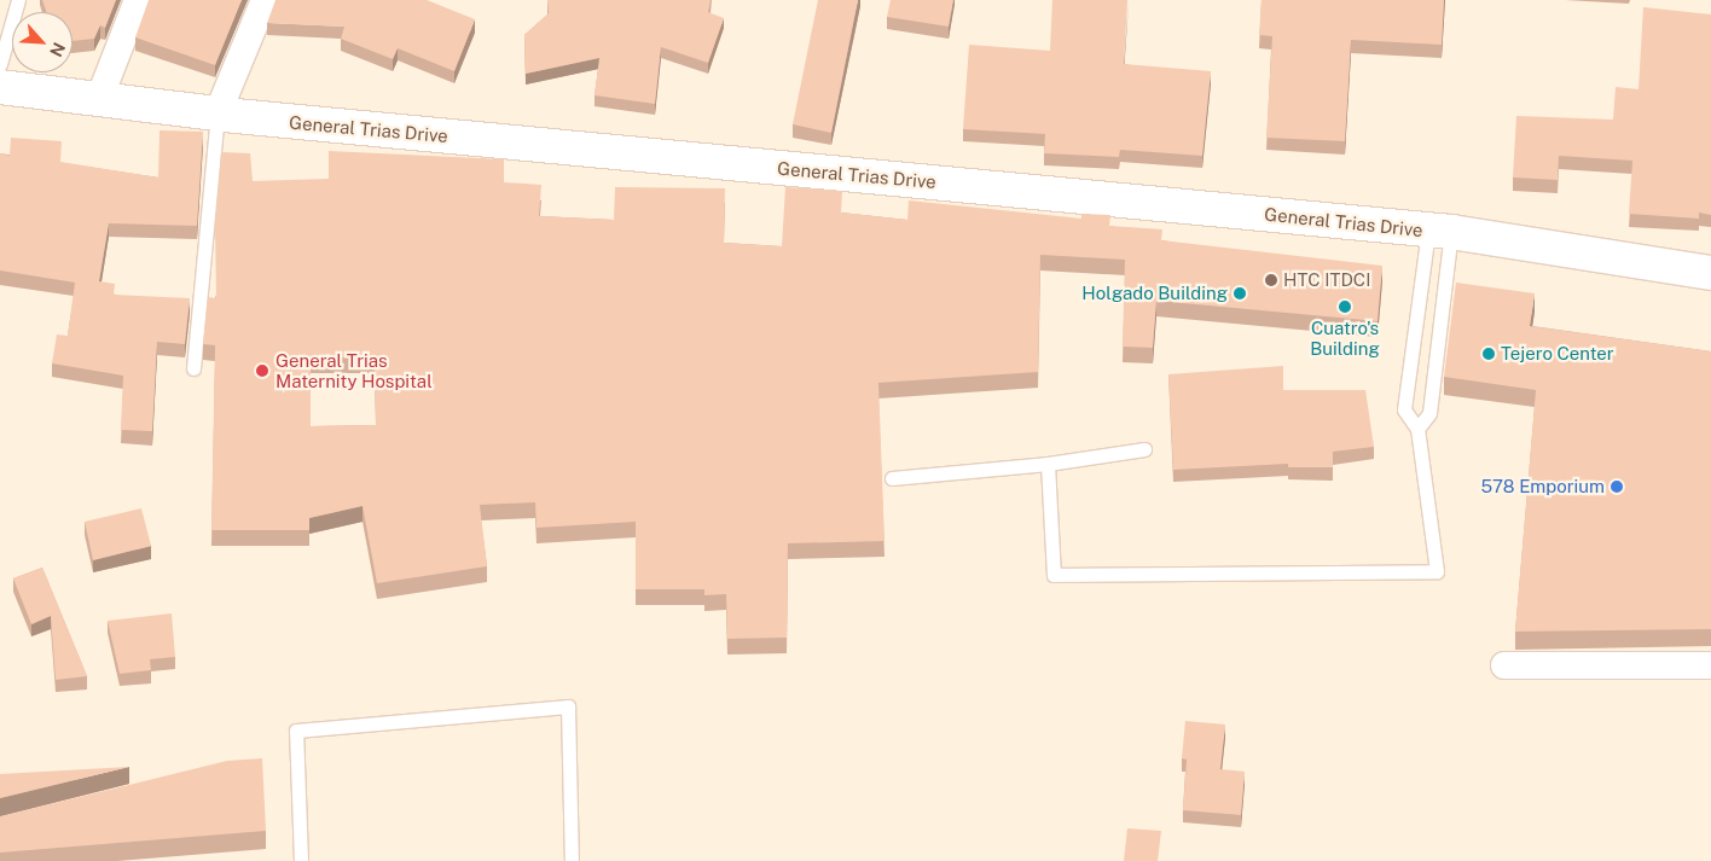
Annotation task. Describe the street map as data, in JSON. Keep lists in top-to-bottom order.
{
  "streets": {
    "main road": ["General Trias Drive"]
  },
  "places": [
    "HTC ITDCI",
    "Holgado Building",
    "Cuatro's Building",
    "Tejero Center",
    "General Trias Maternity Hospital",
    "578 Emporium"
  ],
  "north": "bottom right"
}
